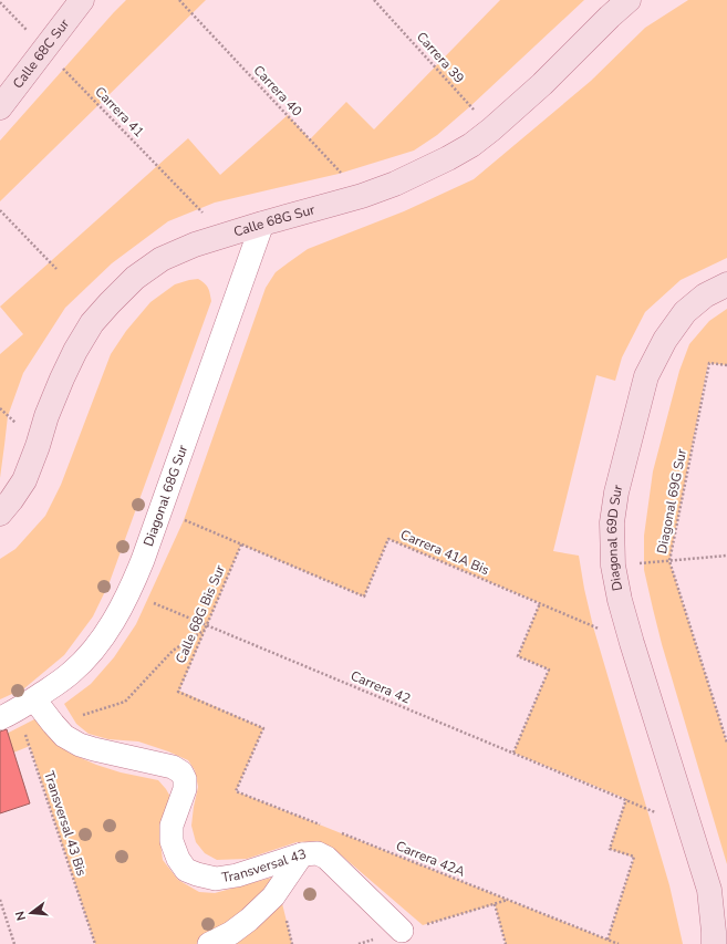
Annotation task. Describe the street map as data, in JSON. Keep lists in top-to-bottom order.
{
  "streets": {
    "street": [
      "Calle 68C Sur",
      "Calle 68G Sur",
      "Diagonal 68G Sur",
      "Diagonal 69D Sur",
      "Transversal 43"
    ],
    "path": [
      "Carrera 39",
      "Carrera 40",
      "Carrera 41",
      "Diagonal 69G Sur",
      "Carrera 41A Bis",
      "Calle 68G Bis Sur",
      "Carrera 42",
      "Transversal 43 Bis",
      "Carrera 42A"
    ]
  },
  "crossings": [
    ["Calle 68C Sur", "Carrera 41"],
    ["Carrera 39", "Calle 68G Sur"],
    ["Carrera 40", "Calle 68G Sur"],
    ["Carrera 41", "Calle 68G Sur"],
    ["Calle 68G Sur", "Diagonal 68G Sur"],
    ["Diagonal 68G Sur", "Carrera 41A Bis"],
    ["Diagonal 68G Sur", "Carrera 42"],
    ["Diagonal 68G Sur", "Transversal 43 Bis"],
    ["Diagonal 68G Sur", "Transversal 43"],
    ["Diagonal 69D Sur", "Carrera 41A Bis"],
    ["Carrera 41A Bis", "Calle 68G Bis Sur"],
    ["Calle 68G Bis Sur", "Carrera 42"],
    ["Carrera 42", "Carrera 42A"],
    ["Transversal 43 Bis", "Transversal 43"]
  ],
  "north": "left"
}
